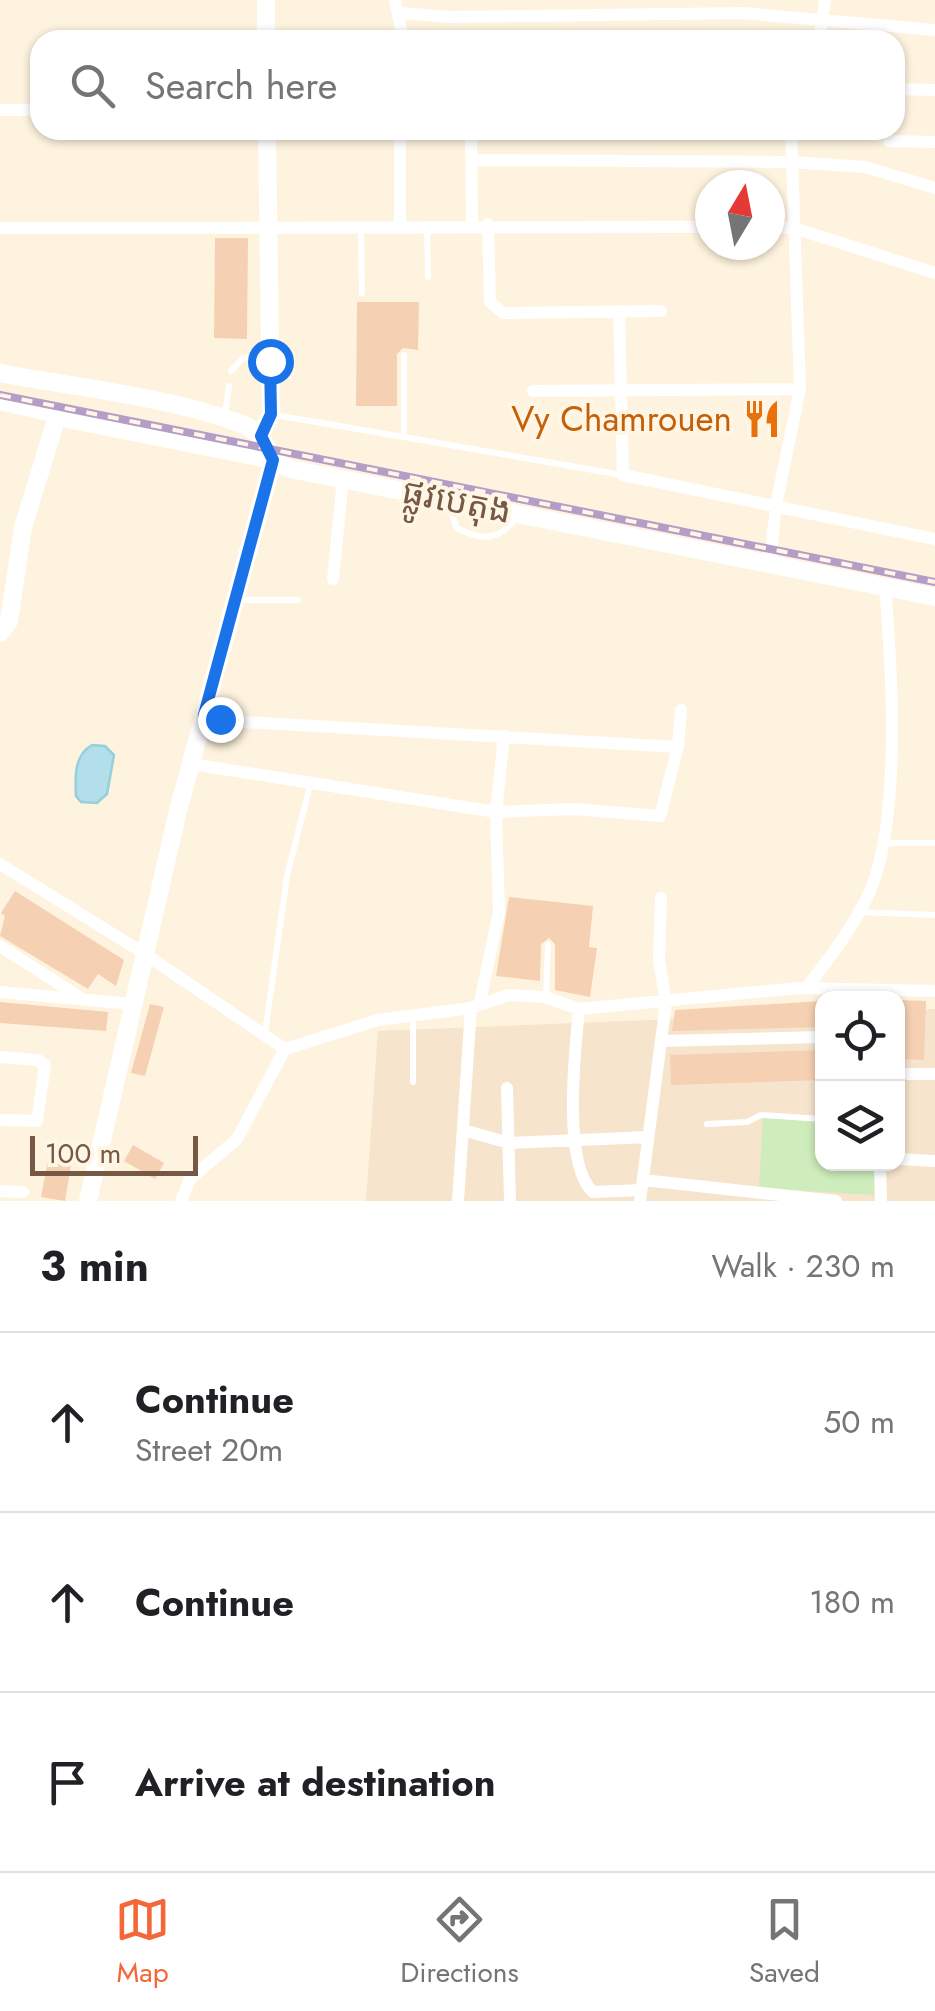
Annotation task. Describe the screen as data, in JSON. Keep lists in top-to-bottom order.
{
  "streets": {
    "street": ["ផ្លូវបេតុង"]
  },
  "places": {
    "restaurant": ["Vy Chamrouen"]
  },
  "scale_bar": "100 m",
  "north": "top",
  "page": {
    "search": "Search here",
    "scale": "100 m",
    "heading": ["3 min", "Walk · 230 m"],
    "list": [
      ["Continue", "Street 20m", "50 m"],
      ["Continue", "180 m"],
      "Arrive at destination"
    ],
    "nav": ["Map", "Directions", "Saved"]
  }
}
